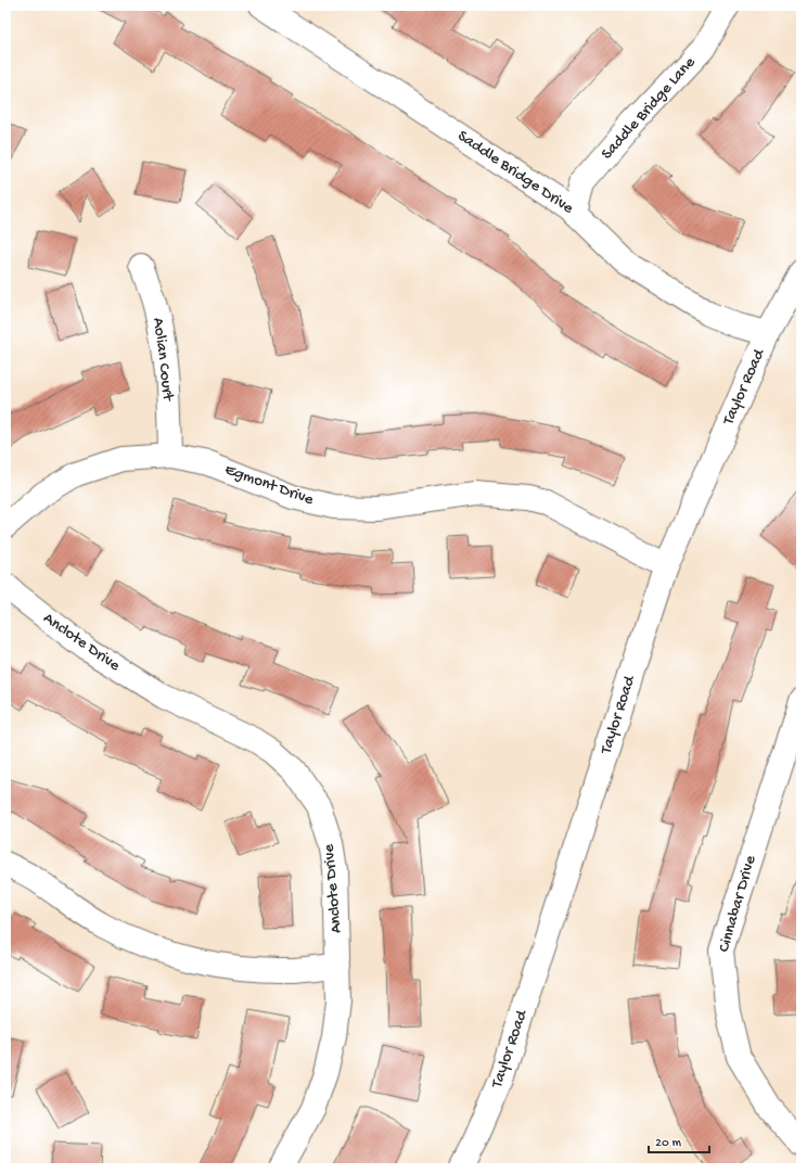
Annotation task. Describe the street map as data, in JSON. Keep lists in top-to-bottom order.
{
  "streets": {
    "street": [
      "Saddle Bridge Lane",
      "Saddle Bridge Drive",
      "Aolian Court",
      "Taylor Road",
      "Egmont Drive",
      "Anclote Drive",
      "Cinnabar Drive"
    ]
  },
  "crossings": [
    ["Saddle Bridge Lane", "Saddle Bridge Drive"],
    ["Saddle Bridge Drive", "Taylor Road"],
    ["Aolian Court", "Egmont Drive"],
    ["Taylor Road", "Egmont Drive"]
  ],
  "scale_bar": "20 m"
}
